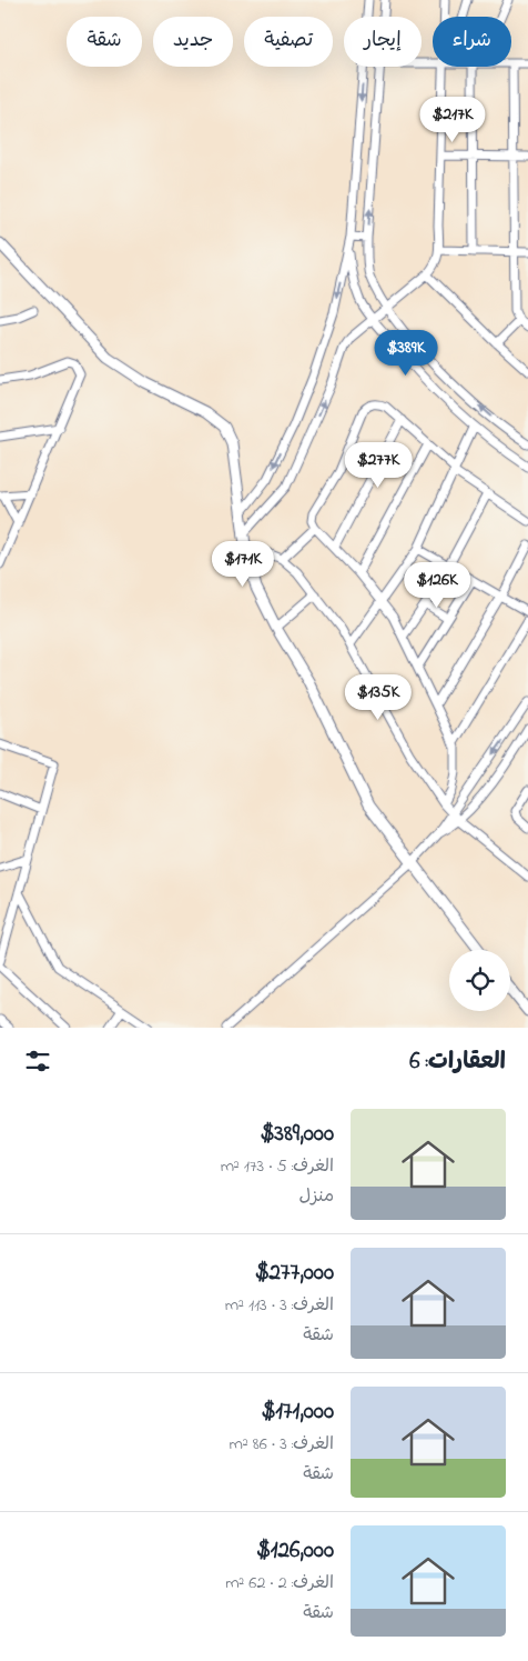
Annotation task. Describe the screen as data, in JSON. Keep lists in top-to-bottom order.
{
  "page": {
    "chip": [
      "شراء",
      "إيجار",
      "تصفية",
      "جديد",
      "شقة"
    ],
    "price": [
      "$217K",
      "$389K",
      "$277K",
      "$171K",
      "$126K",
      "$135K"
    ],
    "heading": "العقارات: 6",
    "list": [
      {
        "name": "$389,000",
        "note": "الغرف: 5 · 173 m² · منزل"
      },
      {
        "name": "$277,000",
        "note": "الغرف: 3 · 113 m² · شقة"
      },
      {
        "name": "$171,000",
        "note": "الغرف: 3 · 86 m² · شقة"
      },
      {
        "name": "$126,000",
        "note": "الغرف: 2 · 62 m² · شقة"
      }
    ]
  }
}
